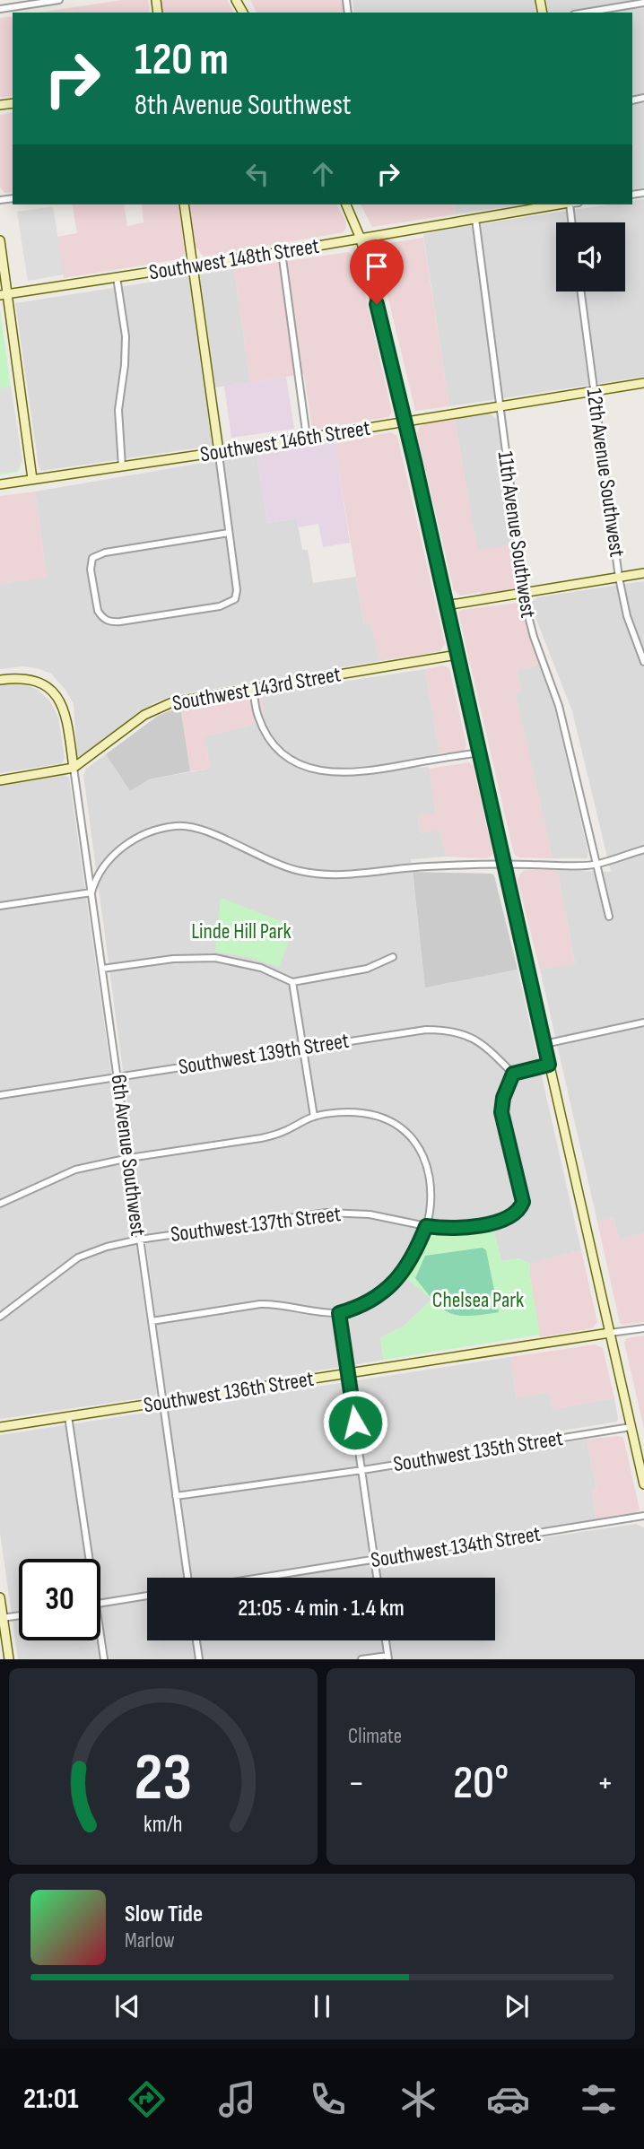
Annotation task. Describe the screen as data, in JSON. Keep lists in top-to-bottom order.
{
  "streets": {
    "street": [
      "Southwest 148th Street",
      "Southwest 146th Street",
      "12th Avenue Southwest",
      "11th Avenue Southwest",
      "Southwest 143rd Street",
      "Southwest 139th Street",
      "6th Avenue Southwest",
      "Southwest 137th Street",
      "Southwest 136th Street",
      "Southwest 135th Street",
      "Southwest 134th Street"
    ]
  },
  "crossings": [
    ["Southwest 148th Street", "11th Avenue Southwest"],
    ["Southwest 146th Street", "12th Avenue Southwest"],
    ["Southwest 146th Street", "11th Avenue Southwest"],
    ["Southwest 143rd Street", "6th Avenue Southwest"],
    ["Southwest 139th Street", "6th Avenue Southwest"],
    ["Southwest 139th Street", "Southwest 137th Street"],
    ["6th Avenue Southwest", "Southwest 137th Street"],
    ["6th Avenue Southwest", "Southwest 136th Street"],
    ["6th Avenue Southwest", "Southwest 135th Street"]
  ],
  "parks": ["Linde Hill Park", "Chelsea Park"],
  "page": {
    "turn": ["120 m", "8th Avenue Southwest"],
    "limit": "30",
    "trip": "21:05 · 4 min · 1.4 km",
    "tile": "Climate",
    "heat": ["−", "20°", "+"],
    "song": ["Slow Tide", "Marlow"],
    "tabs": "21:01",
    "gauge": ["23", "km/h"]
  }
}
